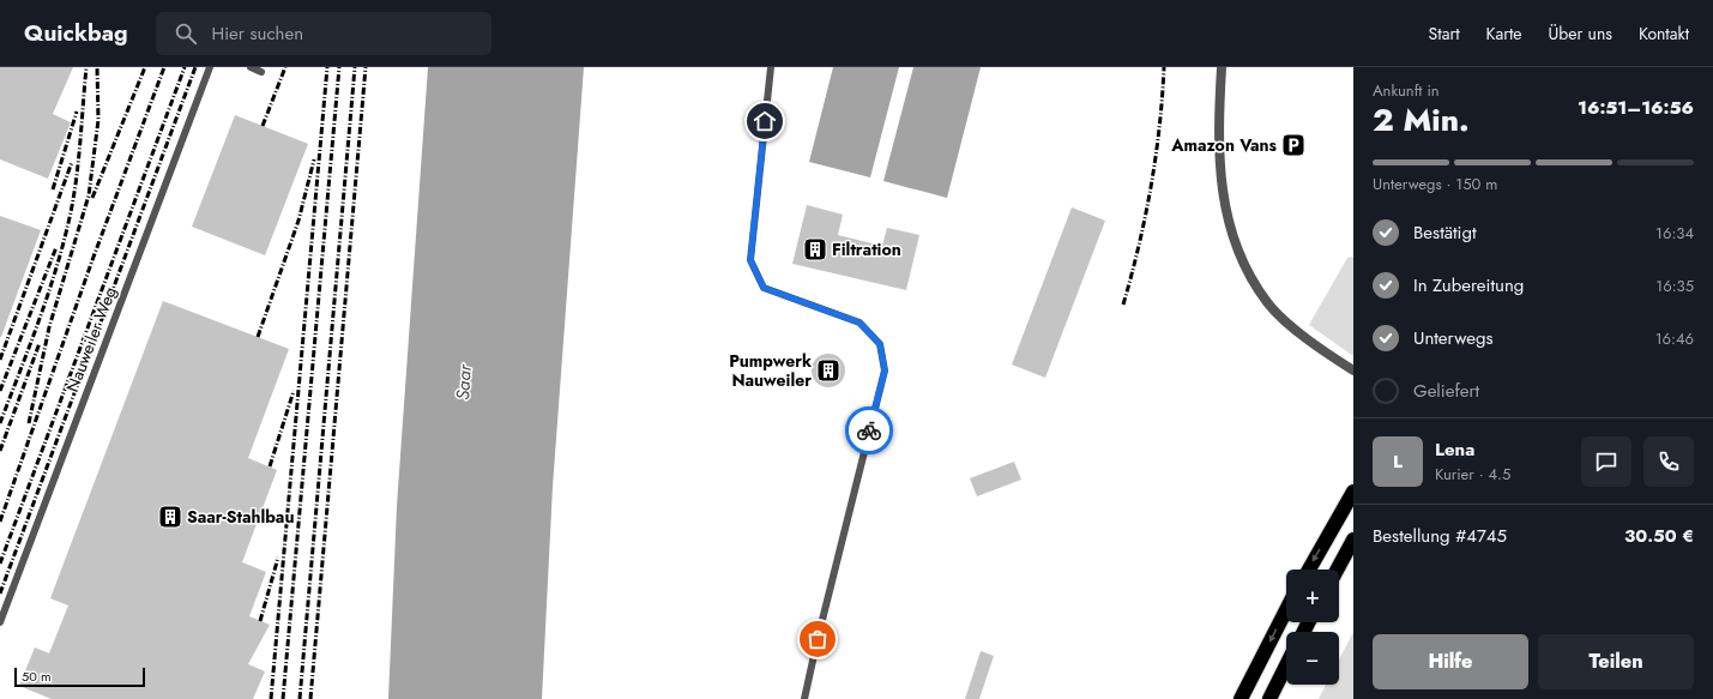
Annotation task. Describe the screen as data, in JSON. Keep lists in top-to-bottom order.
{
  "streets": {
    "lane": ["Nauweiler Weg"]
  },
  "water": ["Saar"],
  "places": {
    "parking": ["Amazon Vans"],
    "building": ["Filtration", "Pumpwerk Nauweiler", "Saar-Stahlbau"]
  },
  "scale_bar": "50 m",
  "page": {
    "header": "Quickbag",
    "search": "Hier suchen",
    "nav": [
      "Start",
      "Karte",
      "Über uns",
      "Kontakt"
    ],
    "heading": ["2 Min.", "Ankunft in", "16:51–16:56"],
    "panel": [
      "Lena",
      "Kurier · 4.5",
      "Bestellung #4745",
      "30.50 €"
    ],
    "bar": "Unterwegs · 150 m",
    "list": [
      ["Bestätigt", "16:34"],
      ["In Zubereitung", "16:35"],
      ["Unterwegs", "16:46"],
      "Geliefert"
    ],
    "round": "L",
    "map_buttons": ["+", "−"],
    "buttons": ["Hilfe", "Teilen"],
    "scale": "50 m"
  }
}
